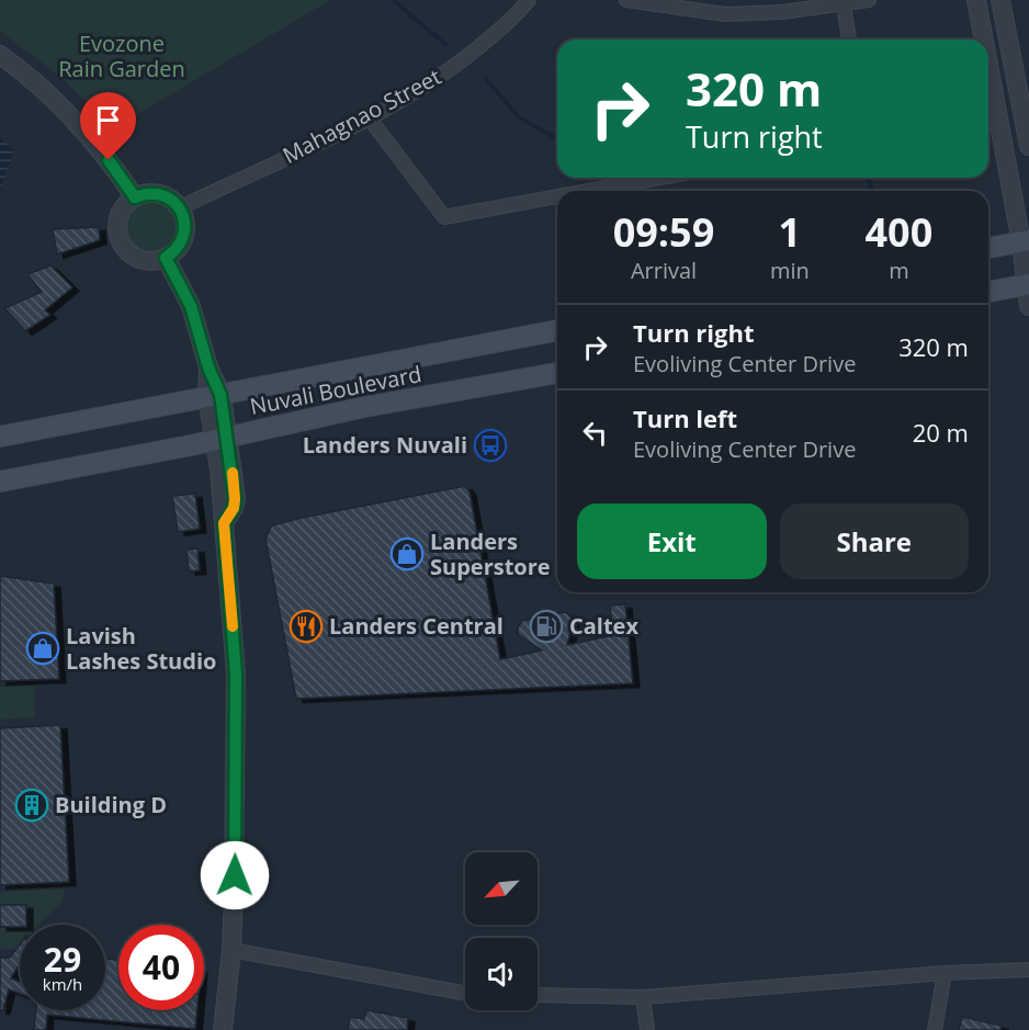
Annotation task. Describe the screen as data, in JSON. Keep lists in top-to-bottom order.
{
  "streets": {
    "main road": ["Nuvali Boulevard"],
    "street": ["Mahagnao Street"]
  },
  "parks": ["Evozone Rain Garden"],
  "places": {
    "bus stop": ["Landers Nuvali"],
    "shop": ["Landers Superstore", "Lavish Lashes Studio"],
    "restaurant": ["Landers Central"],
    "fuel station": ["Caltex"],
    "building": ["Building D"]
  },
  "north": "bottom left",
  "page": {
    "turn": ["320 m", "Turn right"],
    "eta": [
      "09:59",
      "Arrival",
      "1",
      "min",
      "400",
      "m"
    ],
    "list": [
      {
        "name": "Turn right",
        "note": "Evoliving Center Drive",
        "value": "320 m"
      },
      {
        "name": "Turn left",
        "note": "Evoliving Center Drive",
        "value": "20 m"
      }
    ],
    "buttons": ["Exit", "Share"],
    "speed": "29 km/h",
    "limit": "40"
  }
}
